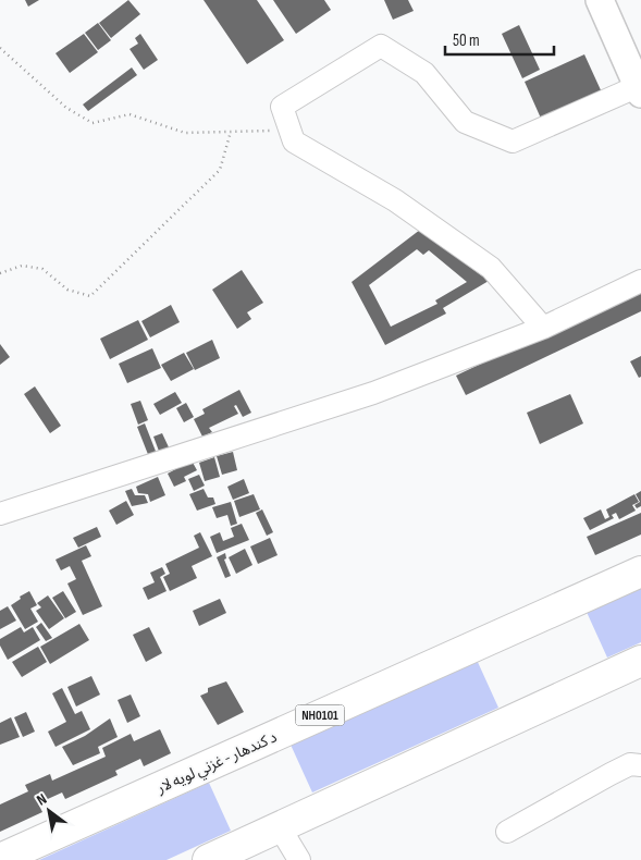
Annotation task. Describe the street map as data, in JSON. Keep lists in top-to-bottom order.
{
  "streets": {
    "highway": ["NH0101", "د کندهار - غزني لويه لار"]
  },
  "scale_bar": "50 m",
  "north": "top left"
}
